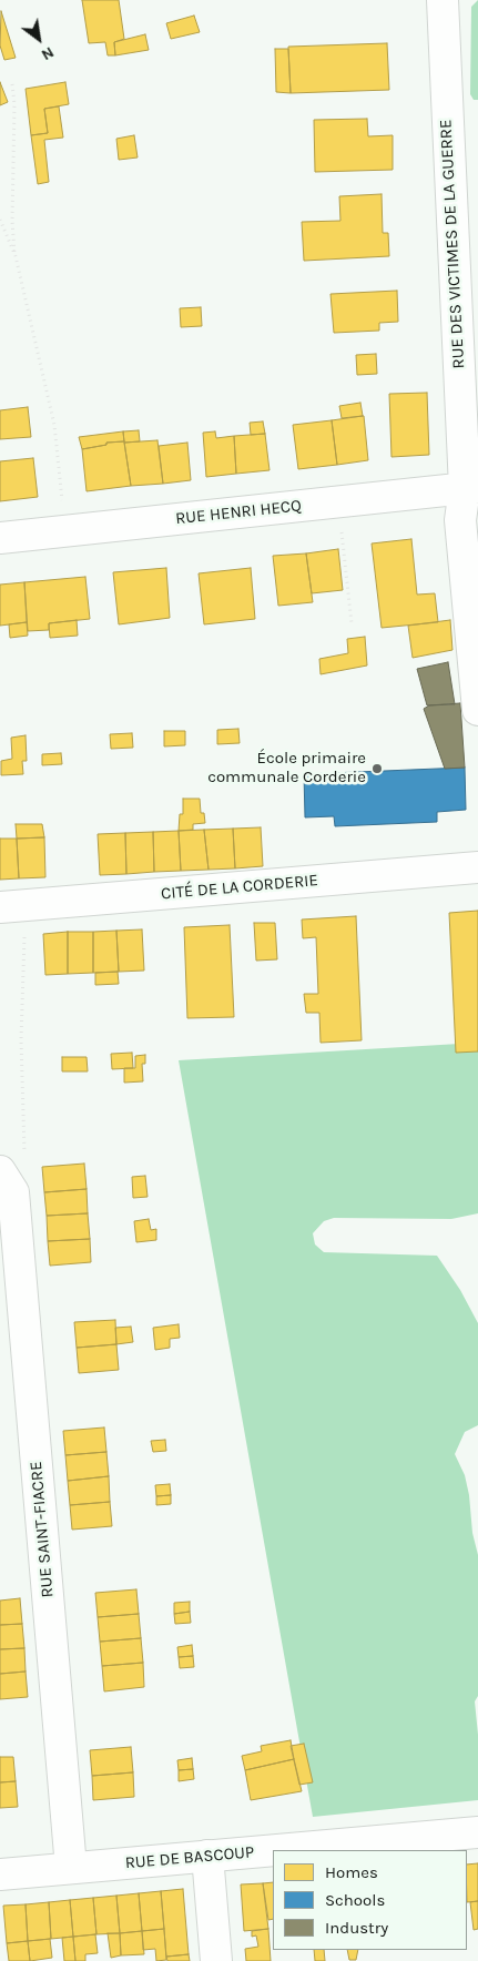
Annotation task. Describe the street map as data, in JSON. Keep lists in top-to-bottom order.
{
  "streets": {
    "street": [
      "RUE DES VICTIMES DE LA GUERRE",
      "RUE HENRI HECQ",
      "CITÉ DE LA CORDERIE",
      "RUE SAINT-FIACRE",
      "RUE DE BASCOUP"
    ]
  },
  "crossings": [
    ["RUE DES VICTIMES DE LA GUERRE", "RUE HENRI HECQ"],
    ["RUE SAINT-FIACRE", "RUE DE BASCOUP"]
  ],
  "places": ["École primaire communale Corderie"],
  "legend": ["Homes", "Schools", "Industry"],
  "north": "bottom right"
}
